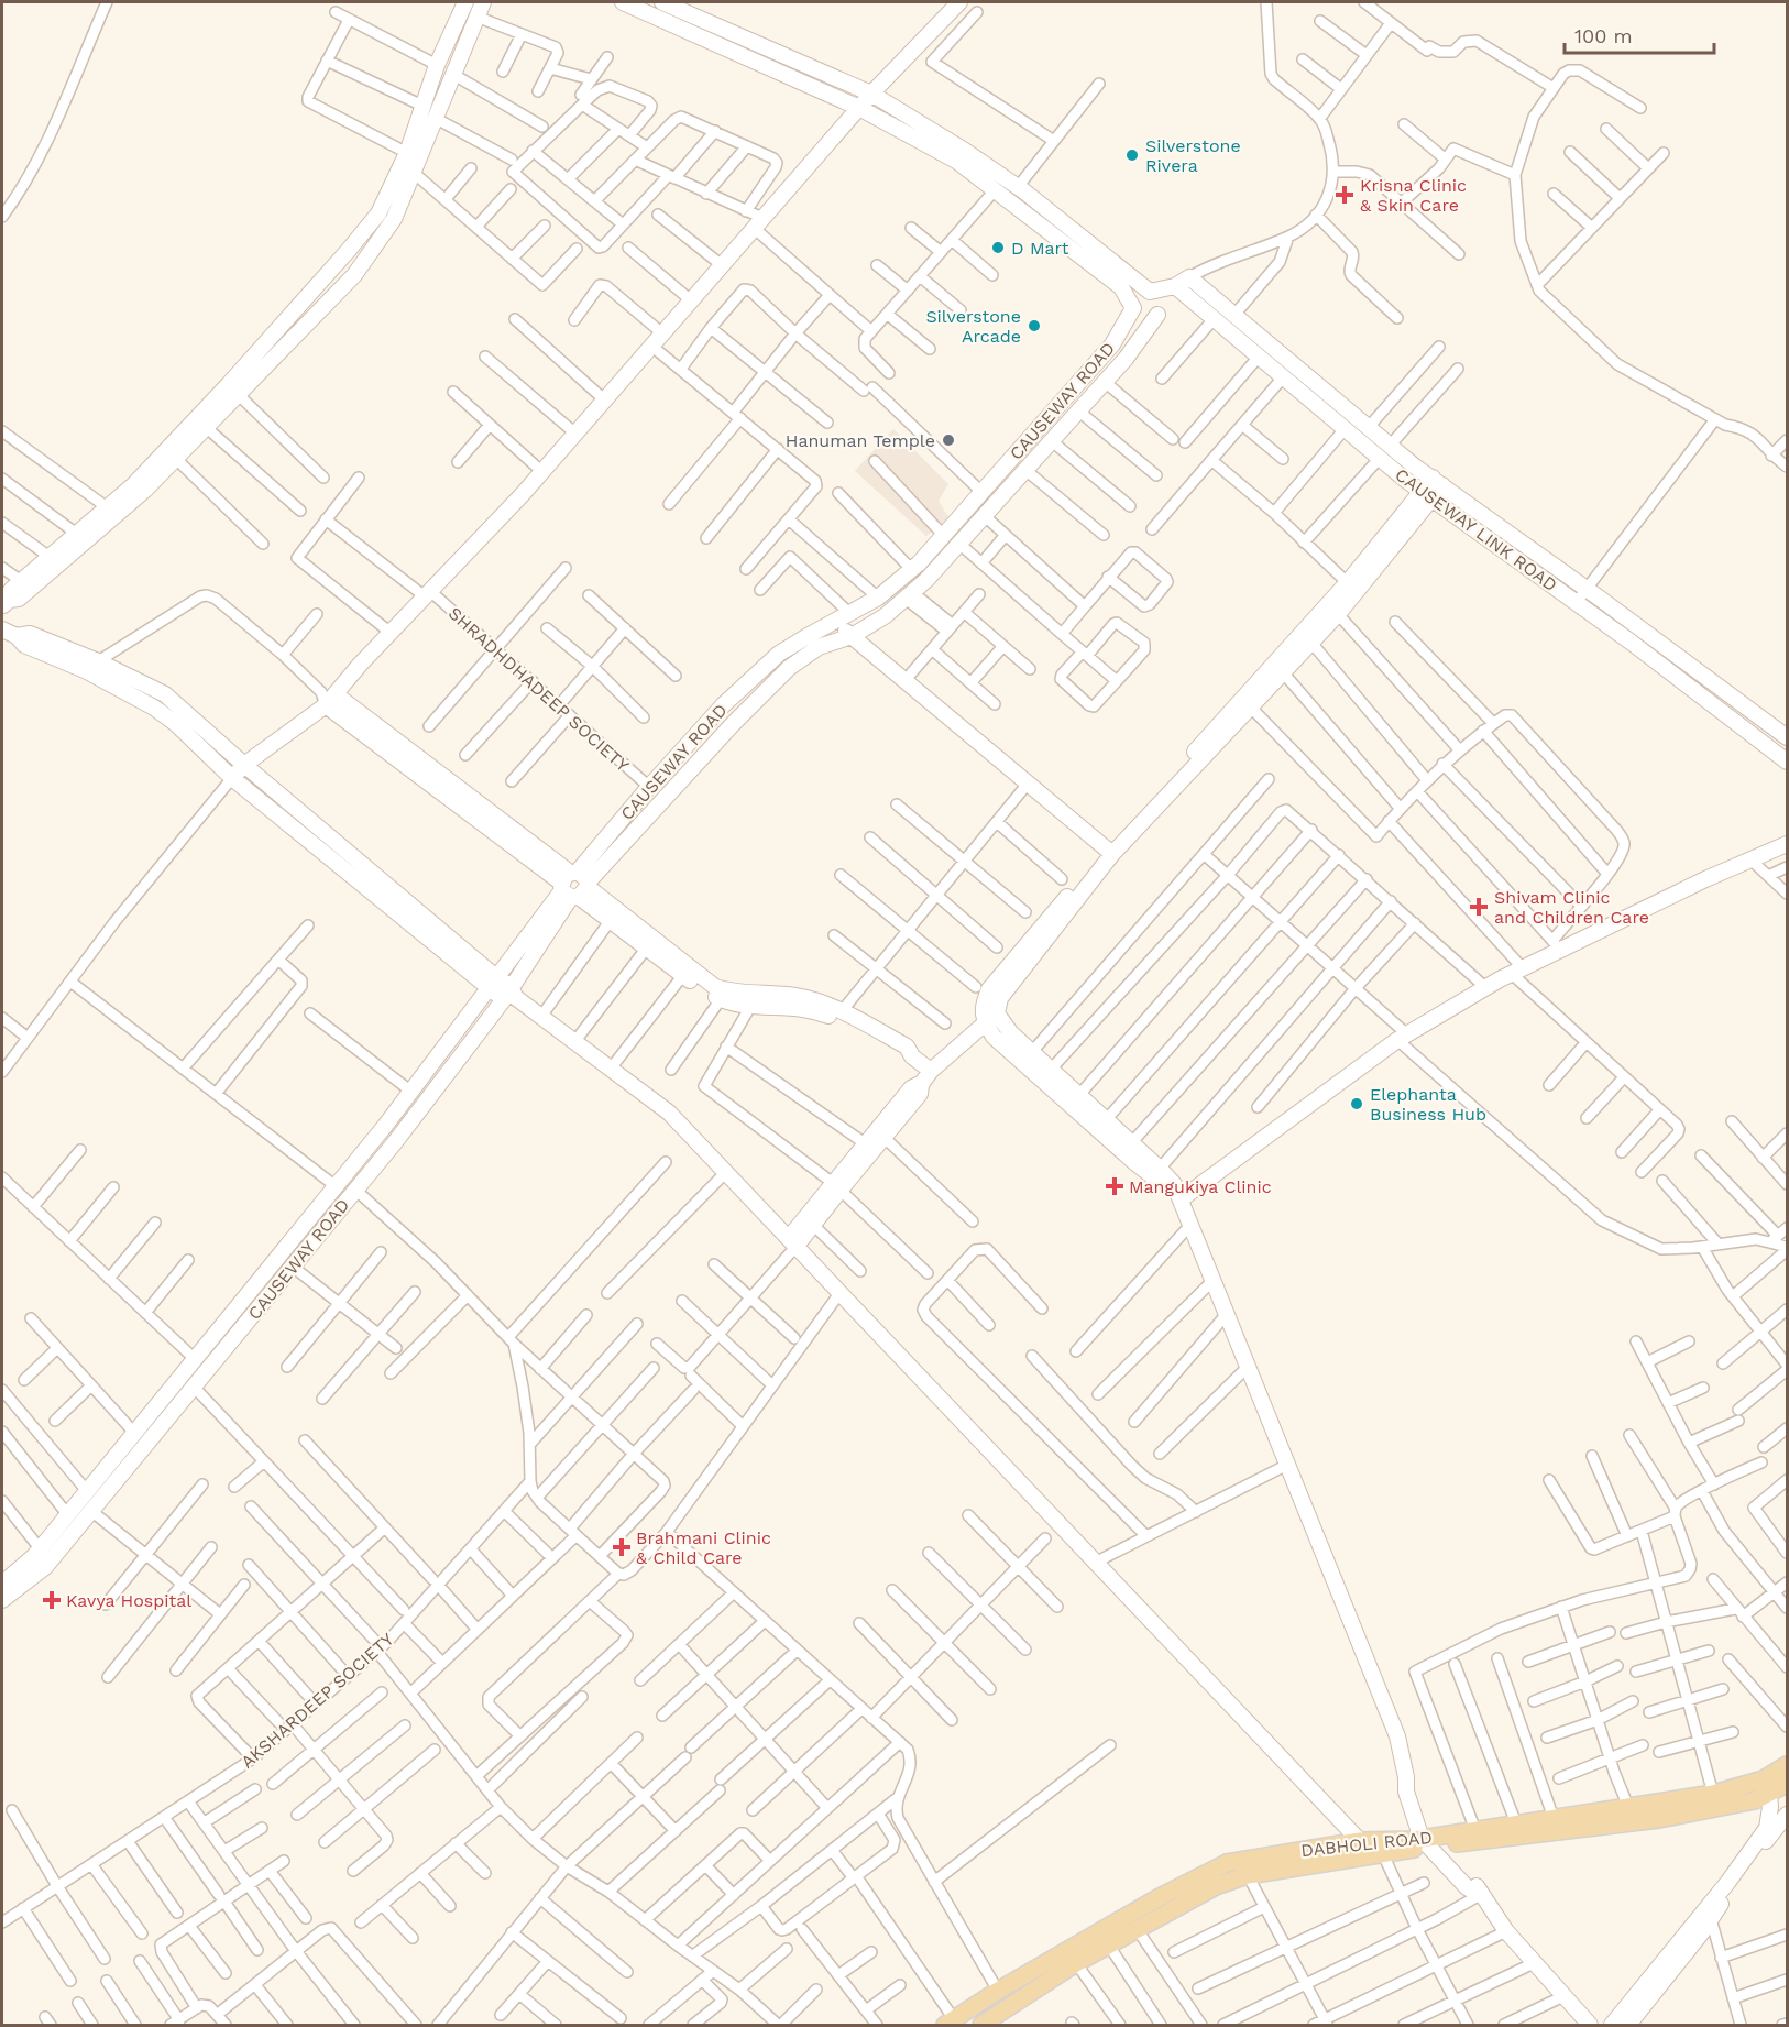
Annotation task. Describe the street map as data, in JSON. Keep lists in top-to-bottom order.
{
  "streets": {
    "main road": ["DABHOLI ROAD"],
    "street": [
      "CAUSEWAY ROAD",
      "CAUSEWAY LINK ROAD",
      "SHRADHDHADEEP SOCIETY",
      "AKSHARDEEP SOCIETY"
    ]
  },
  "crossings": [
    ["CAUSEWAY ROAD", "CAUSEWAY LINK ROAD"],
    ["CAUSEWAY ROAD", "SHRADHDHADEEP SOCIETY"]
  ],
  "places": {
    "other": [
      "Silverstone Rivera",
      "D Mart",
      "Silverstone Arcade",
      "Hanuman Temple",
      "Elephanta Business Hub"
    ],
    "health": [
      "Krisna Clinic & Skin Care",
      "Shivam Clinic and Children Care",
      "Mangukiya Clinic",
      "Brahmani Clinic & Child Care",
      "Kavya Hospital"
    ]
  },
  "scale_bar": "100 m"
}
